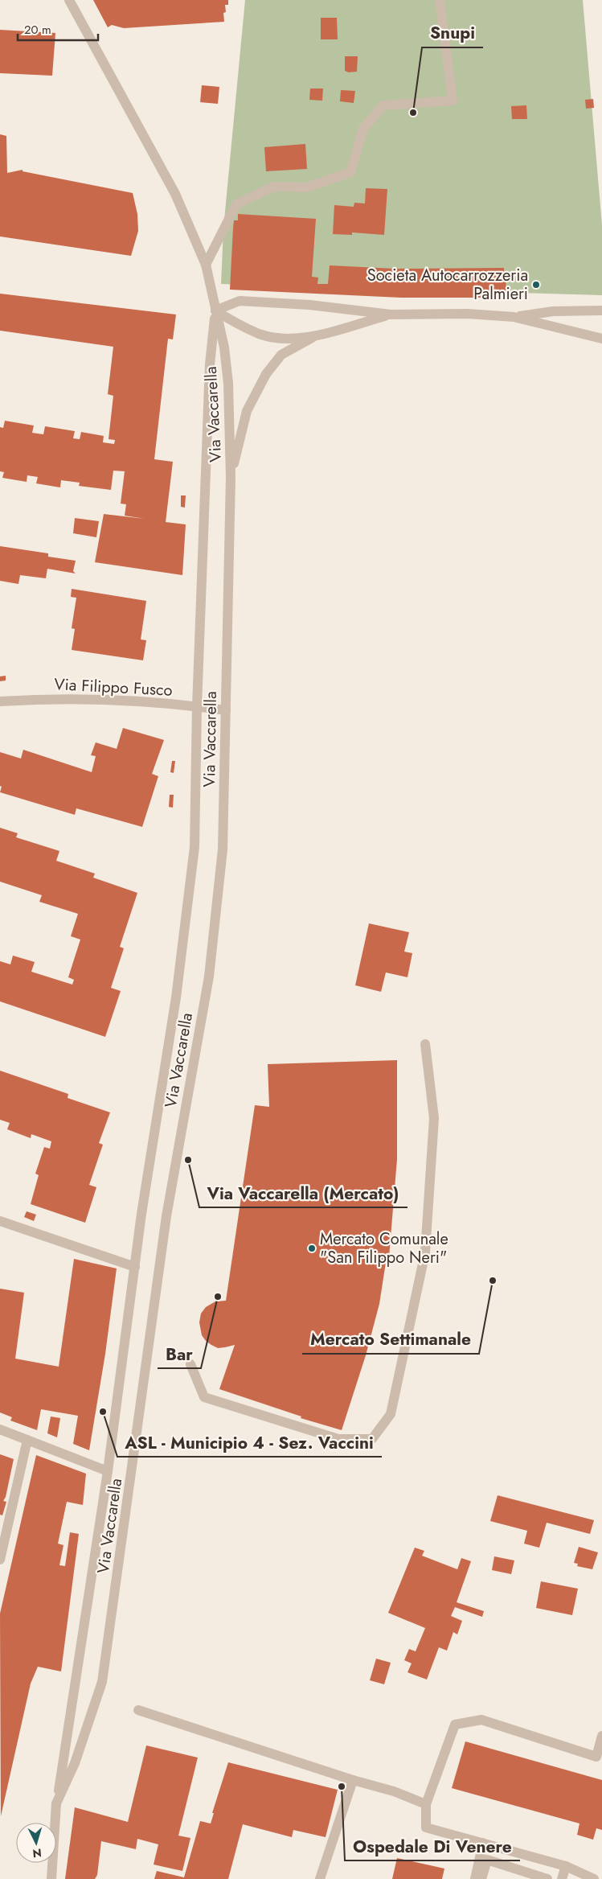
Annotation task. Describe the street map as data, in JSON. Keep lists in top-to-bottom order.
{
  "streets": {
    "street": ["Via Vaccarella", "Via Filippo Fusco"]
  },
  "crossings": [
    ["Via Vaccarella", "Via Filippo Fusco"]
  ],
  "places": [
    "Snupi",
    "Societa Autocarrozzeria Palmieri",
    "Via Vaccarella (Mercato)",
    "Mercato Comunale \"San Filippo Neri\"",
    "Mercato Settimanale",
    "Bar",
    "ASL - Municipio 4 - Sez. Vaccini",
    "Ospedale Di Venere"
  ],
  "scale_bar": "20 m",
  "north": "bottom"
}
